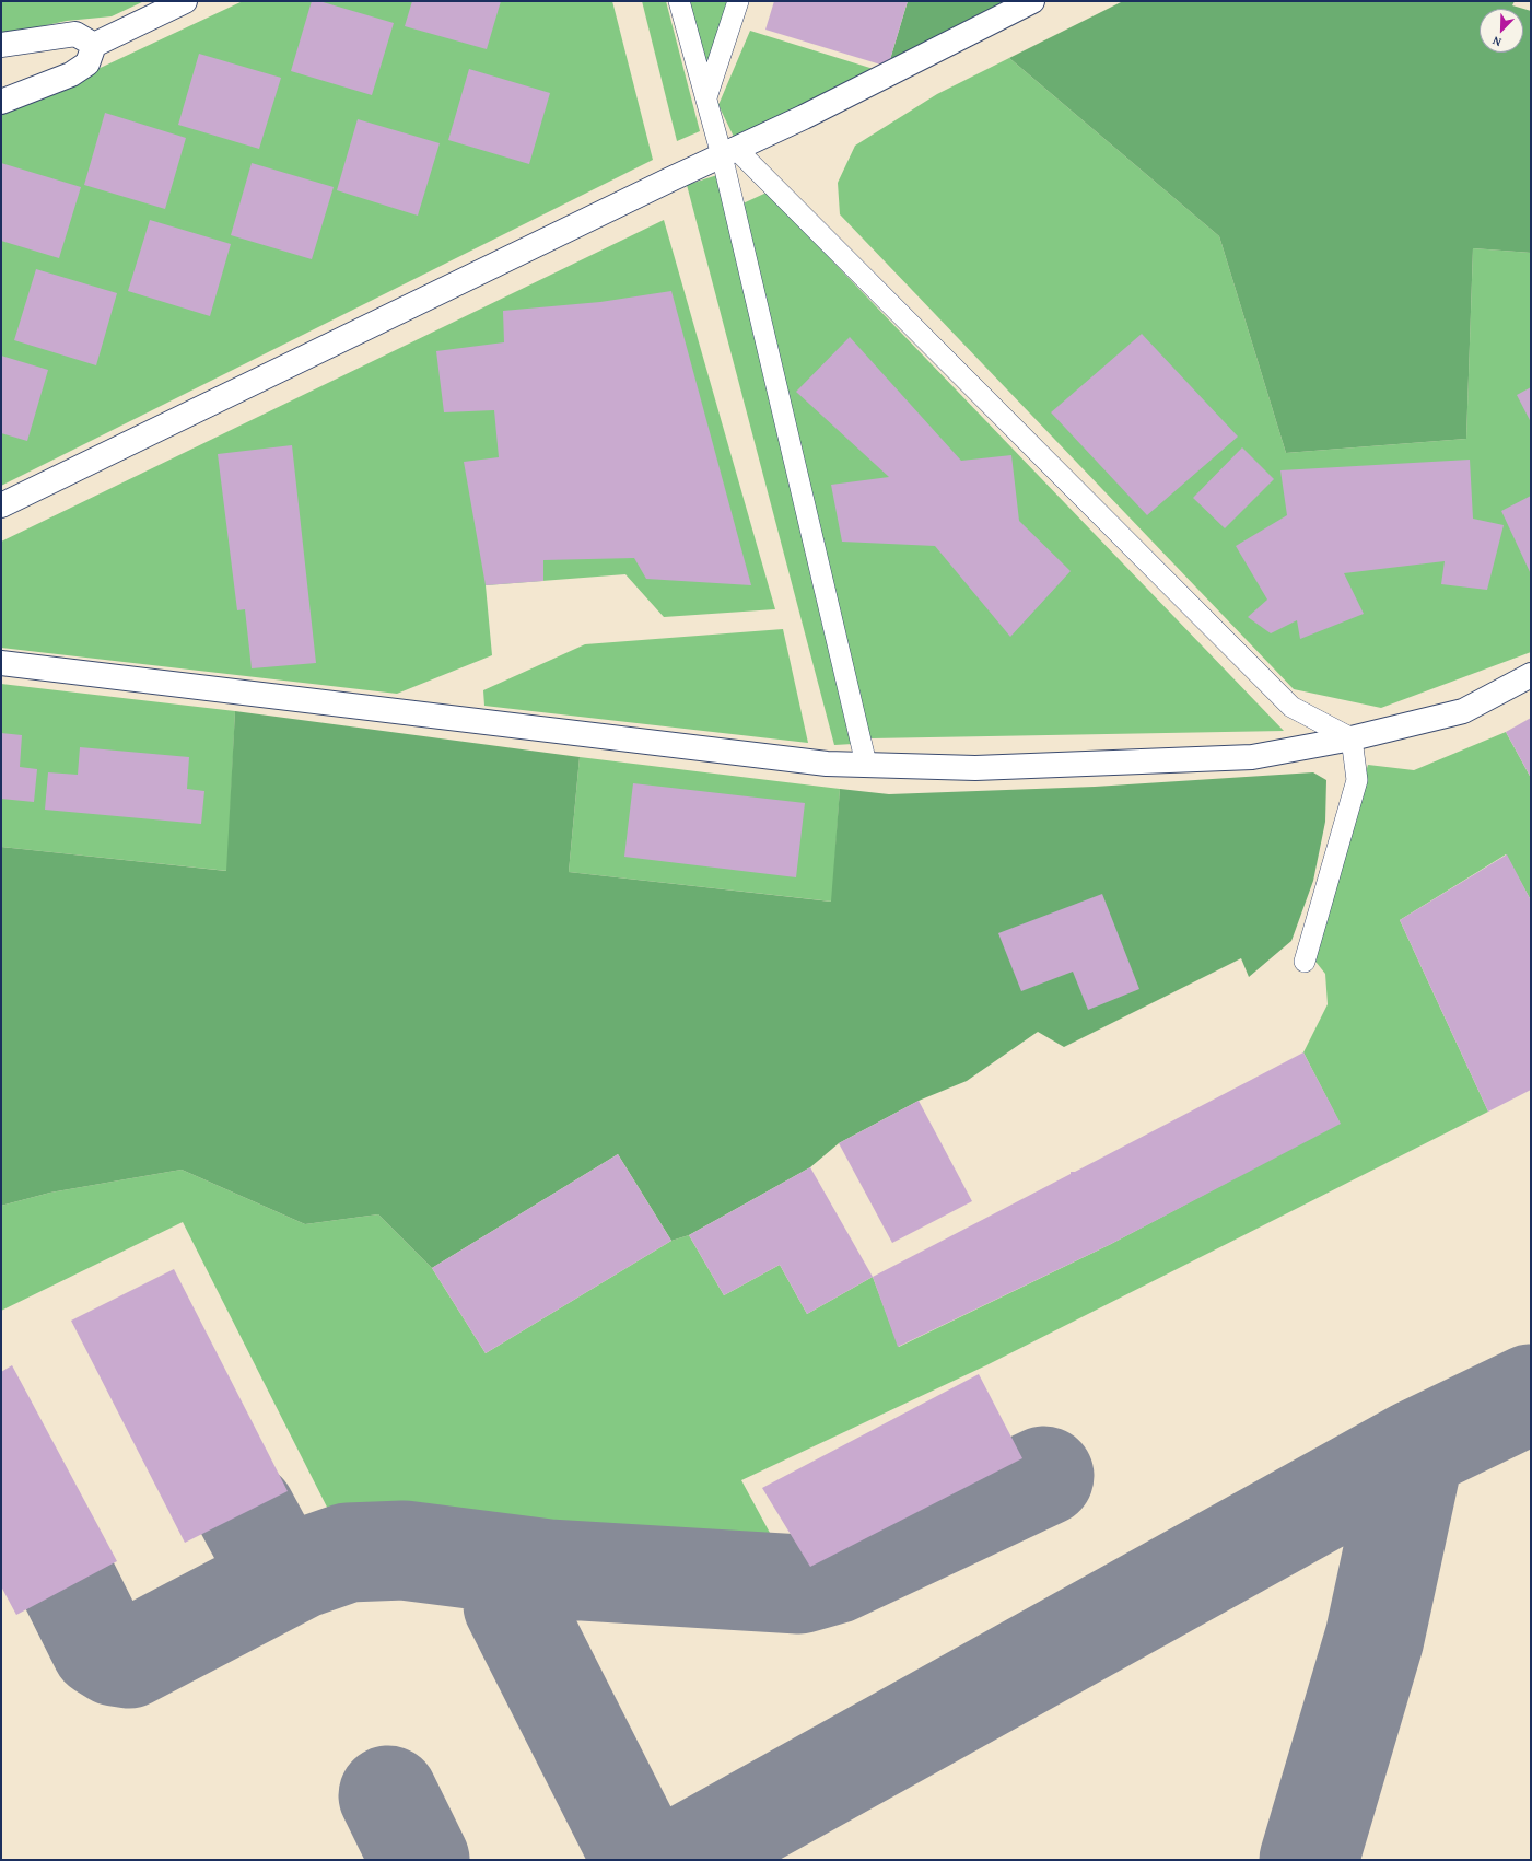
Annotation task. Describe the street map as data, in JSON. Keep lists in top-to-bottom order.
{
  "north": "bottom left"
}
